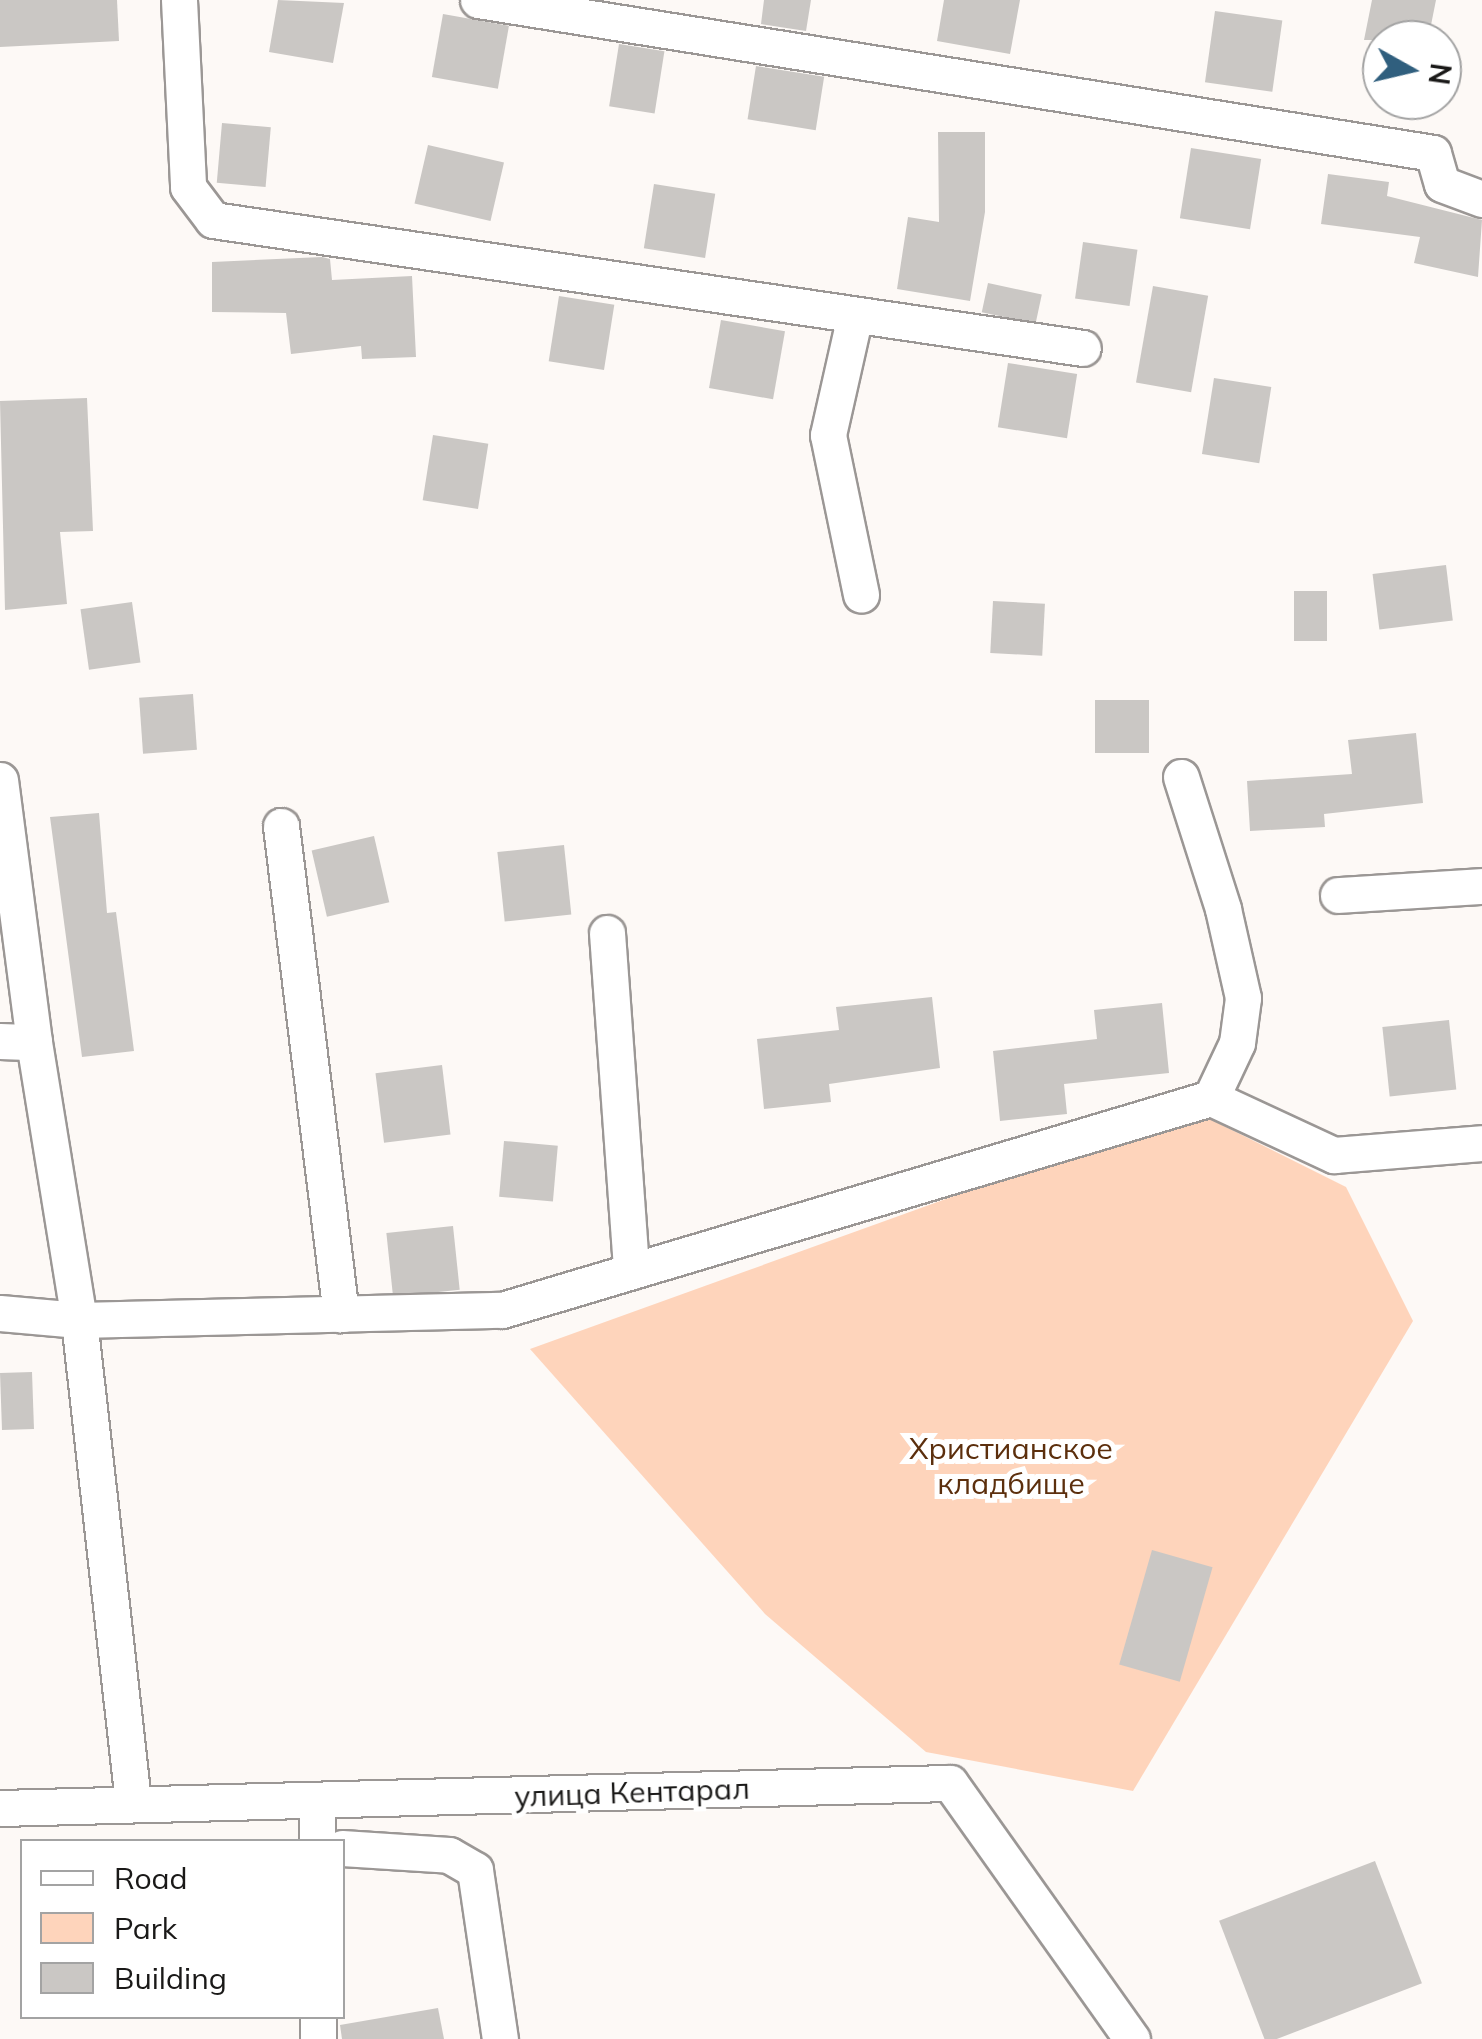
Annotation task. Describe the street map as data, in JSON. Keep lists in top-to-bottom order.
{
  "streets": {
    "street": ["улица Кентарал"]
  },
  "parks": ["Христианское кладбище"],
  "legend": ["Road", "Park", "Building"],
  "north": "right"
}
